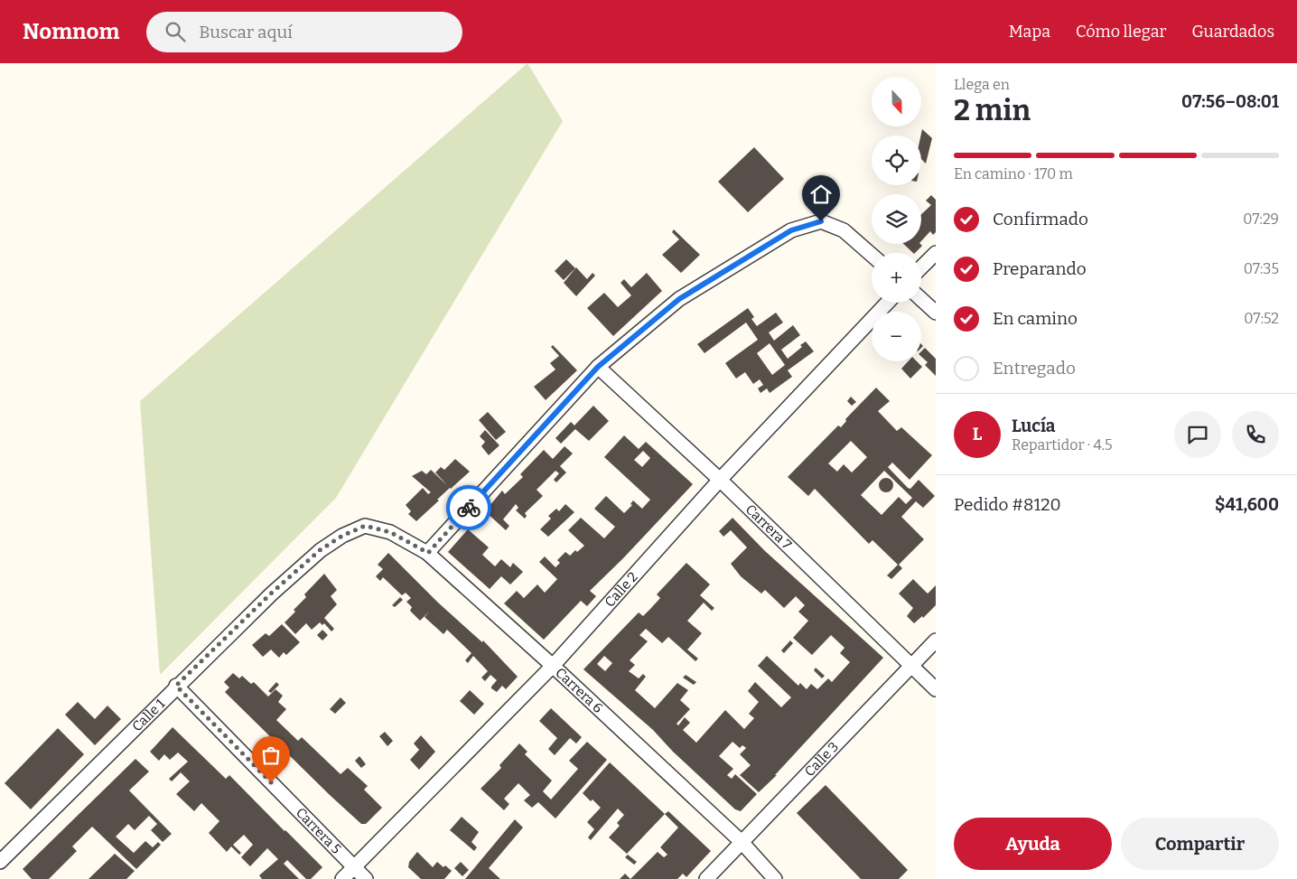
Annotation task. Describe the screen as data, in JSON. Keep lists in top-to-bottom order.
{
  "streets": {
    "street": [
      "Carrera 7",
      "Calle 2",
      "Carrera 6",
      "Calle 1",
      "Calle 3",
      "Carrera 5"
    ]
  },
  "crossings": [
    ["Carrera 7", "Calle 2"],
    ["Carrera 7", "Calle 3"],
    ["Calle 2", "Carrera 6"],
    ["Calle 2", "Carrera 5"],
    ["Carrera 6", "Calle 1"],
    ["Carrera 6", "Calle 3"],
    ["Calle 1", "Carrera 5"]
  ],
  "north": "bottom",
  "page": {
    "header": "Nomnom",
    "search": "Buscar aquí",
    "nav": ["Mapa", "Cómo llegar", "Guardados"],
    "heading": ["2 min", "Llega en", "07:56–08:01"],
    "panel": [
      "Lucía",
      "Repartidor · 4.5",
      "Pedido #8120",
      "$41,600"
    ],
    "map_buttons": ["+", "−"],
    "bar": "En camino · 170 m",
    "list": [
      ["Confirmado", "07:29"],
      ["Preparando", "07:35"],
      ["En camino", "07:52"],
      "Entregado"
    ],
    "round": "L",
    "buttons": ["Ayuda", "Compartir"]
  }
}
